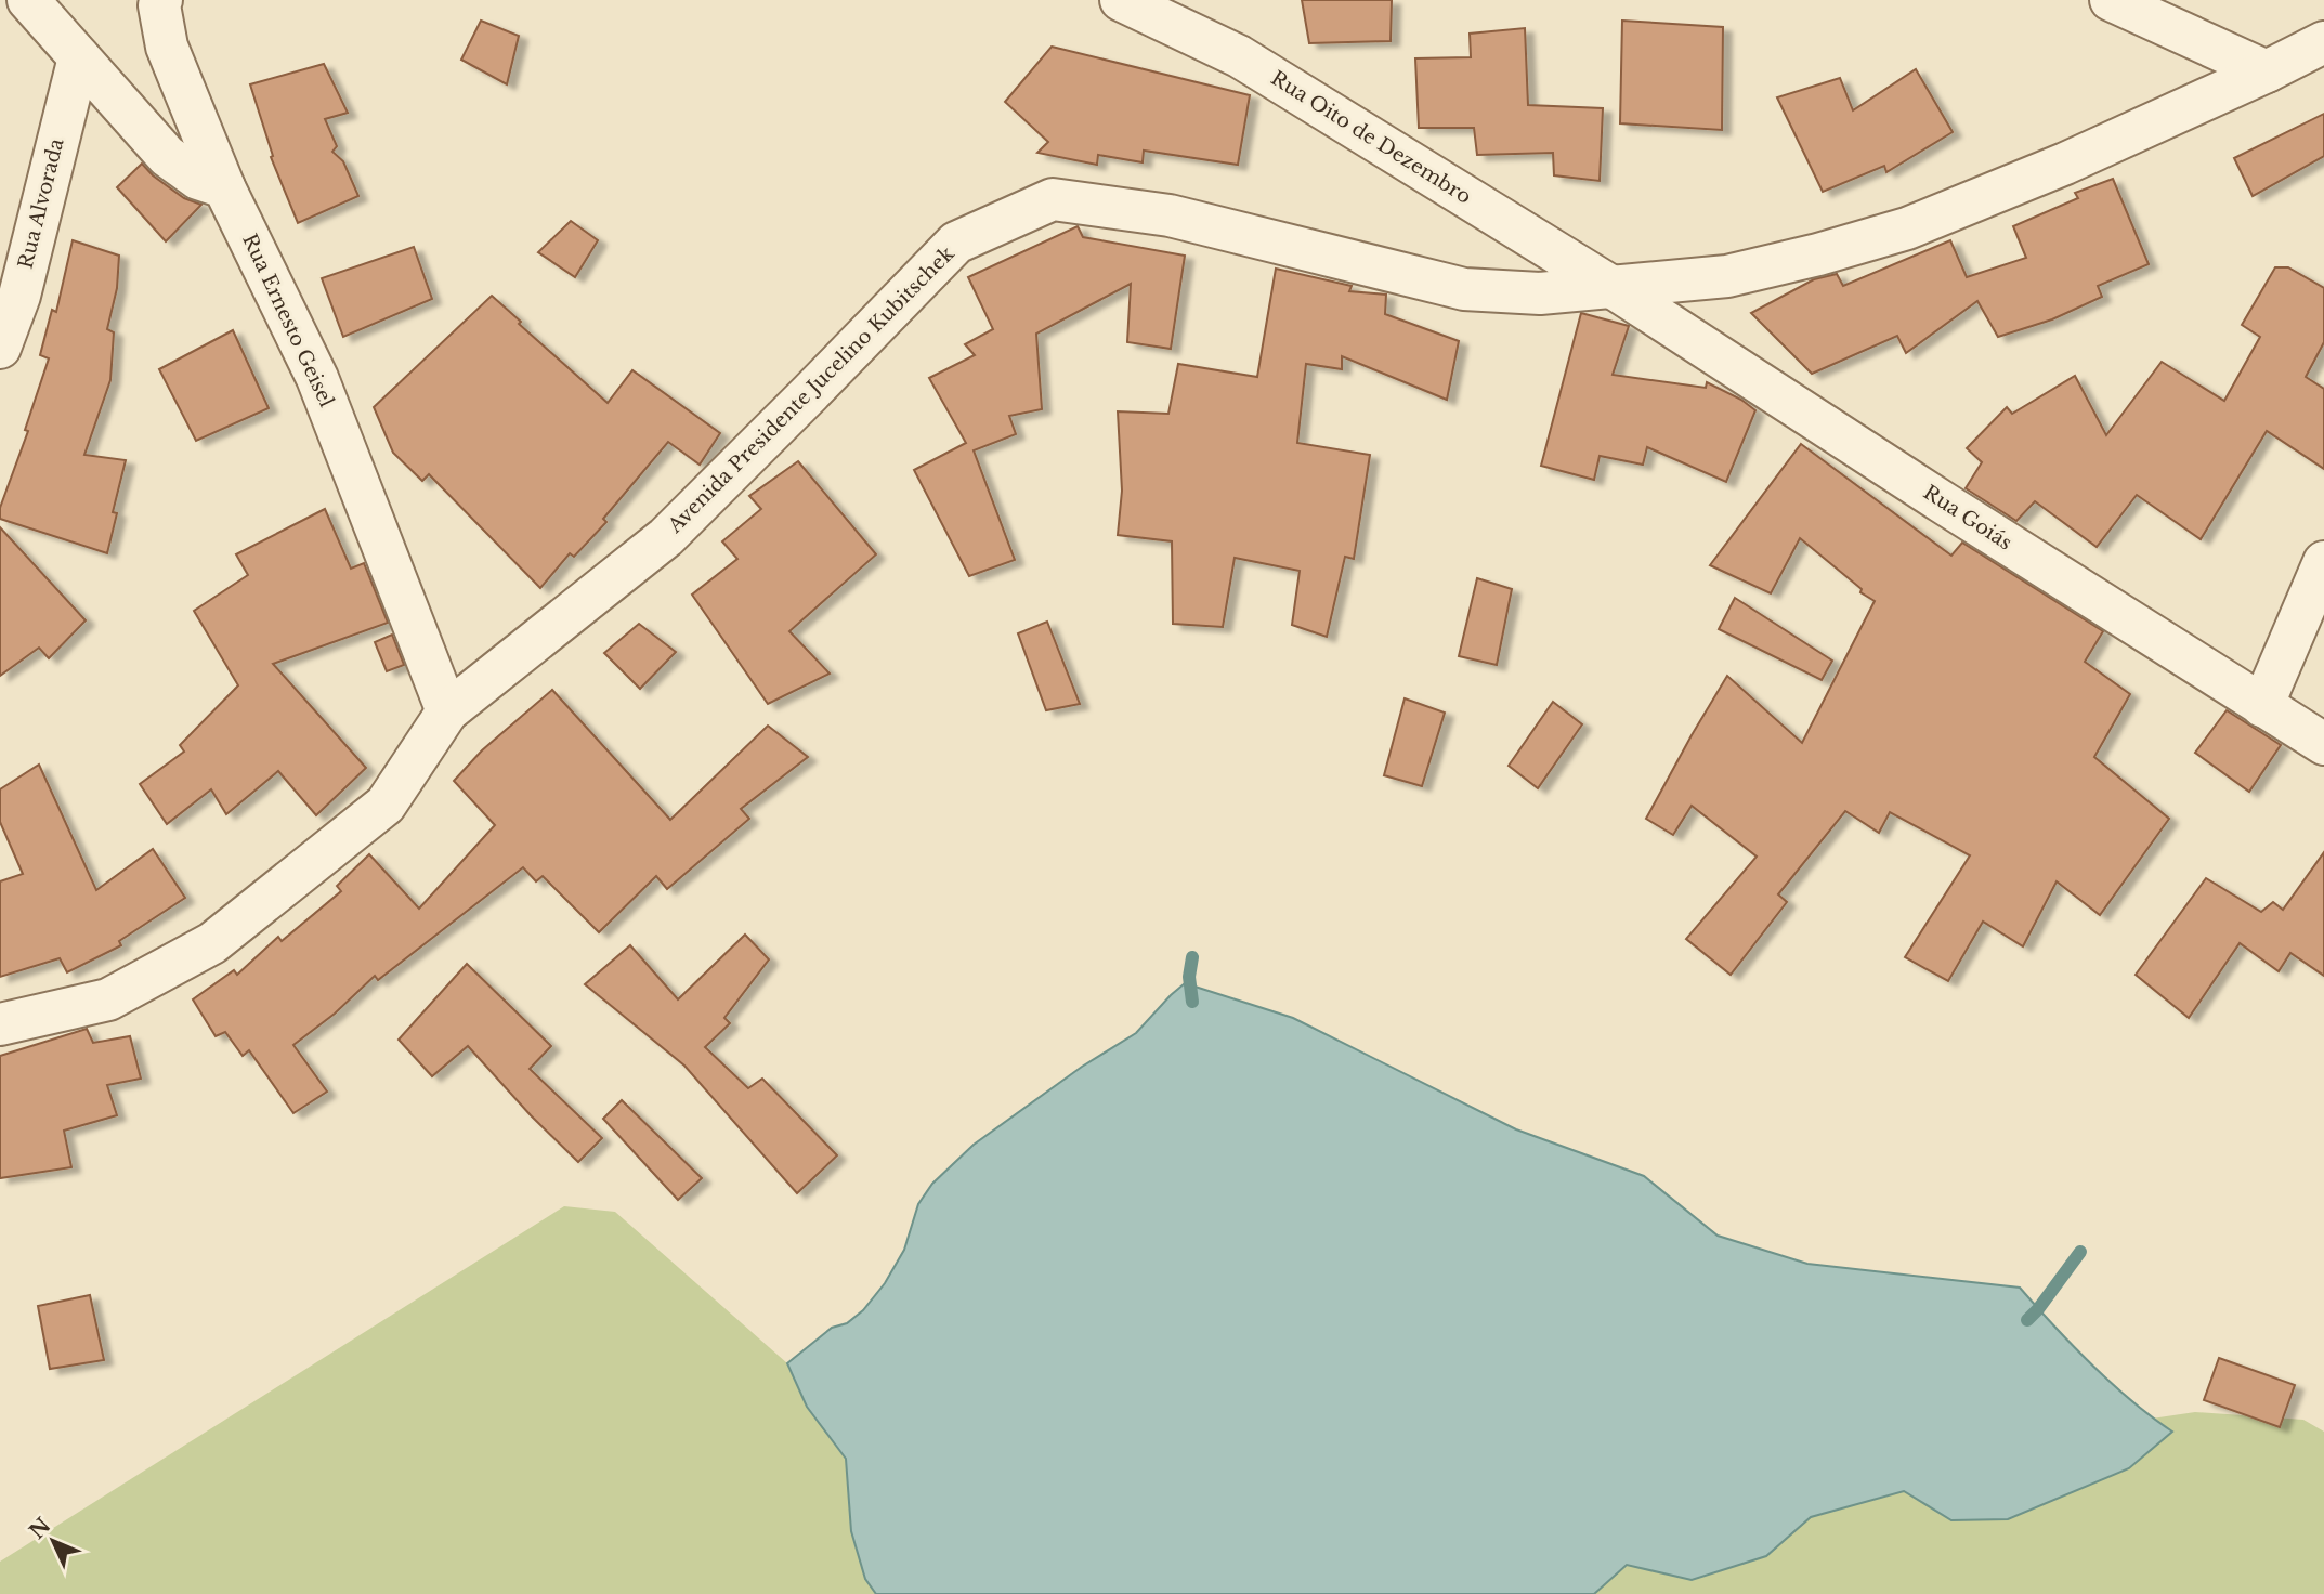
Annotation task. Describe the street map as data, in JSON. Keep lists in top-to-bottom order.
{
  "streets": {
    "street": [
      "Rua Oito de Dezembro",
      "Rua Alvorada",
      "Rua Ernesto Geisel",
      "Avenida Presidente Jucelino Kubitschek",
      "Rua Goiás"
    ]
  },
  "crossings": [
    ["Rua Oito de Dezembro", "Avenida Presidente Jucelino Kubitschek"],
    ["Rua Oito de Dezembro", "Rua Goiás"],
    ["Rua Ernesto Geisel", "Avenida Presidente Jucelino Kubitschek"],
    ["Avenida Presidente Jucelino Kubitschek", "Rua Goiás"]
  ],
  "north": "top left"
}
